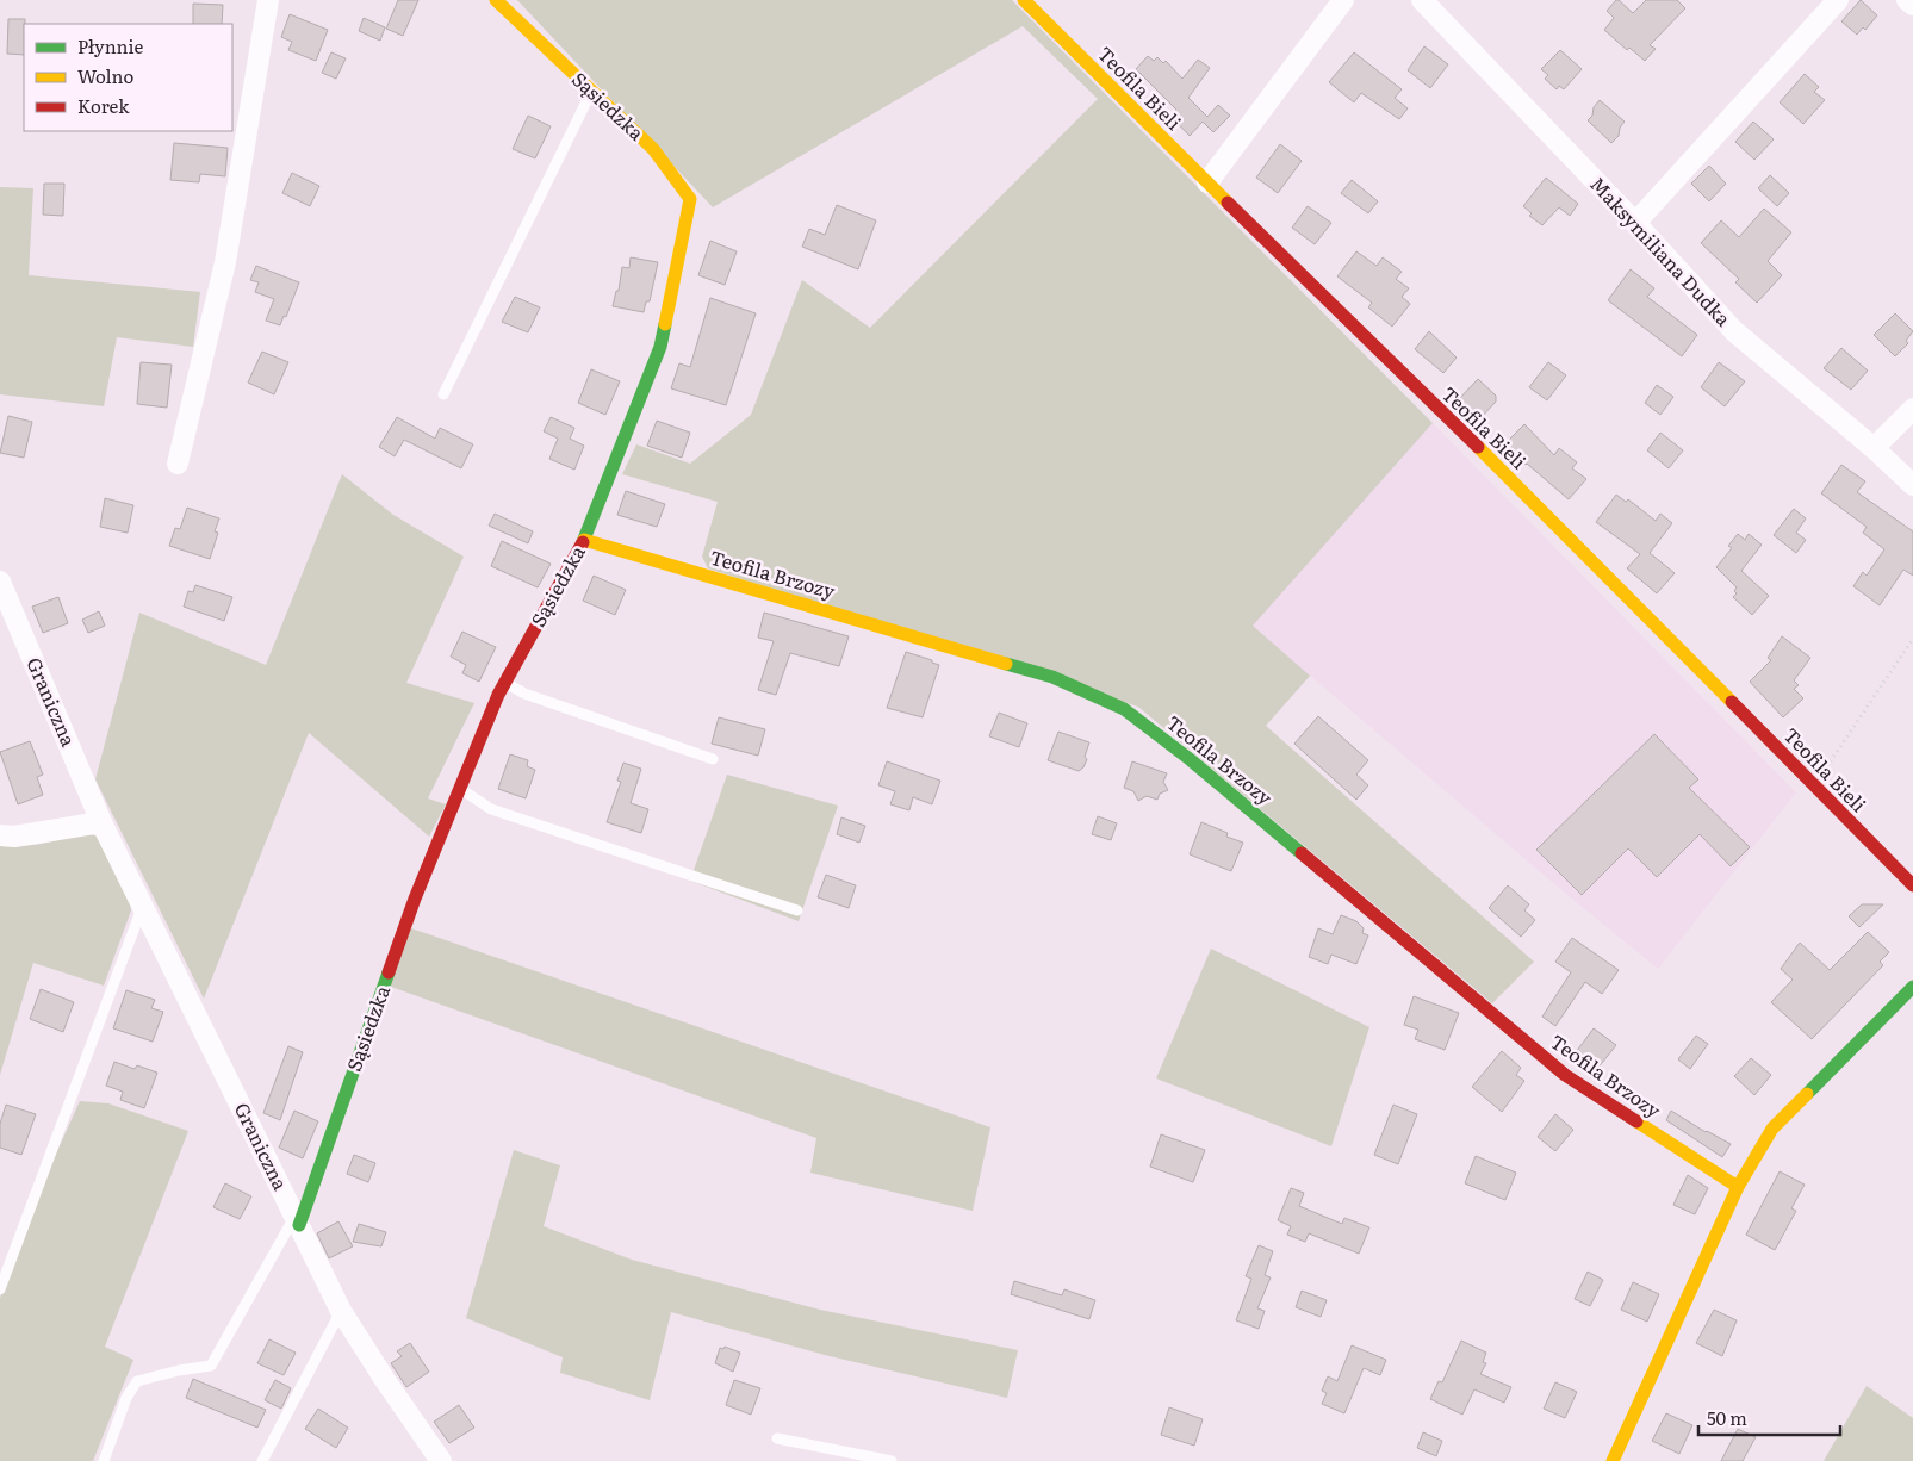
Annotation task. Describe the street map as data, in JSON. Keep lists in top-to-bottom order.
{
  "streets": {
    "street": [
      "Teofila Bieli",
      "Sąsiedzka",
      "Maksymiliana Dudka",
      "Teofila Brzozy",
      "Graniczna"
    ]
  },
  "crossings": [
    ["Sąsiedzka", "Teofila Brzozy"],
    ["Sąsiedzka", "Graniczna"]
  ],
  "legend": ["Płynnie", "Wolno", "Korek"],
  "scale_bar": "50 m"
}
